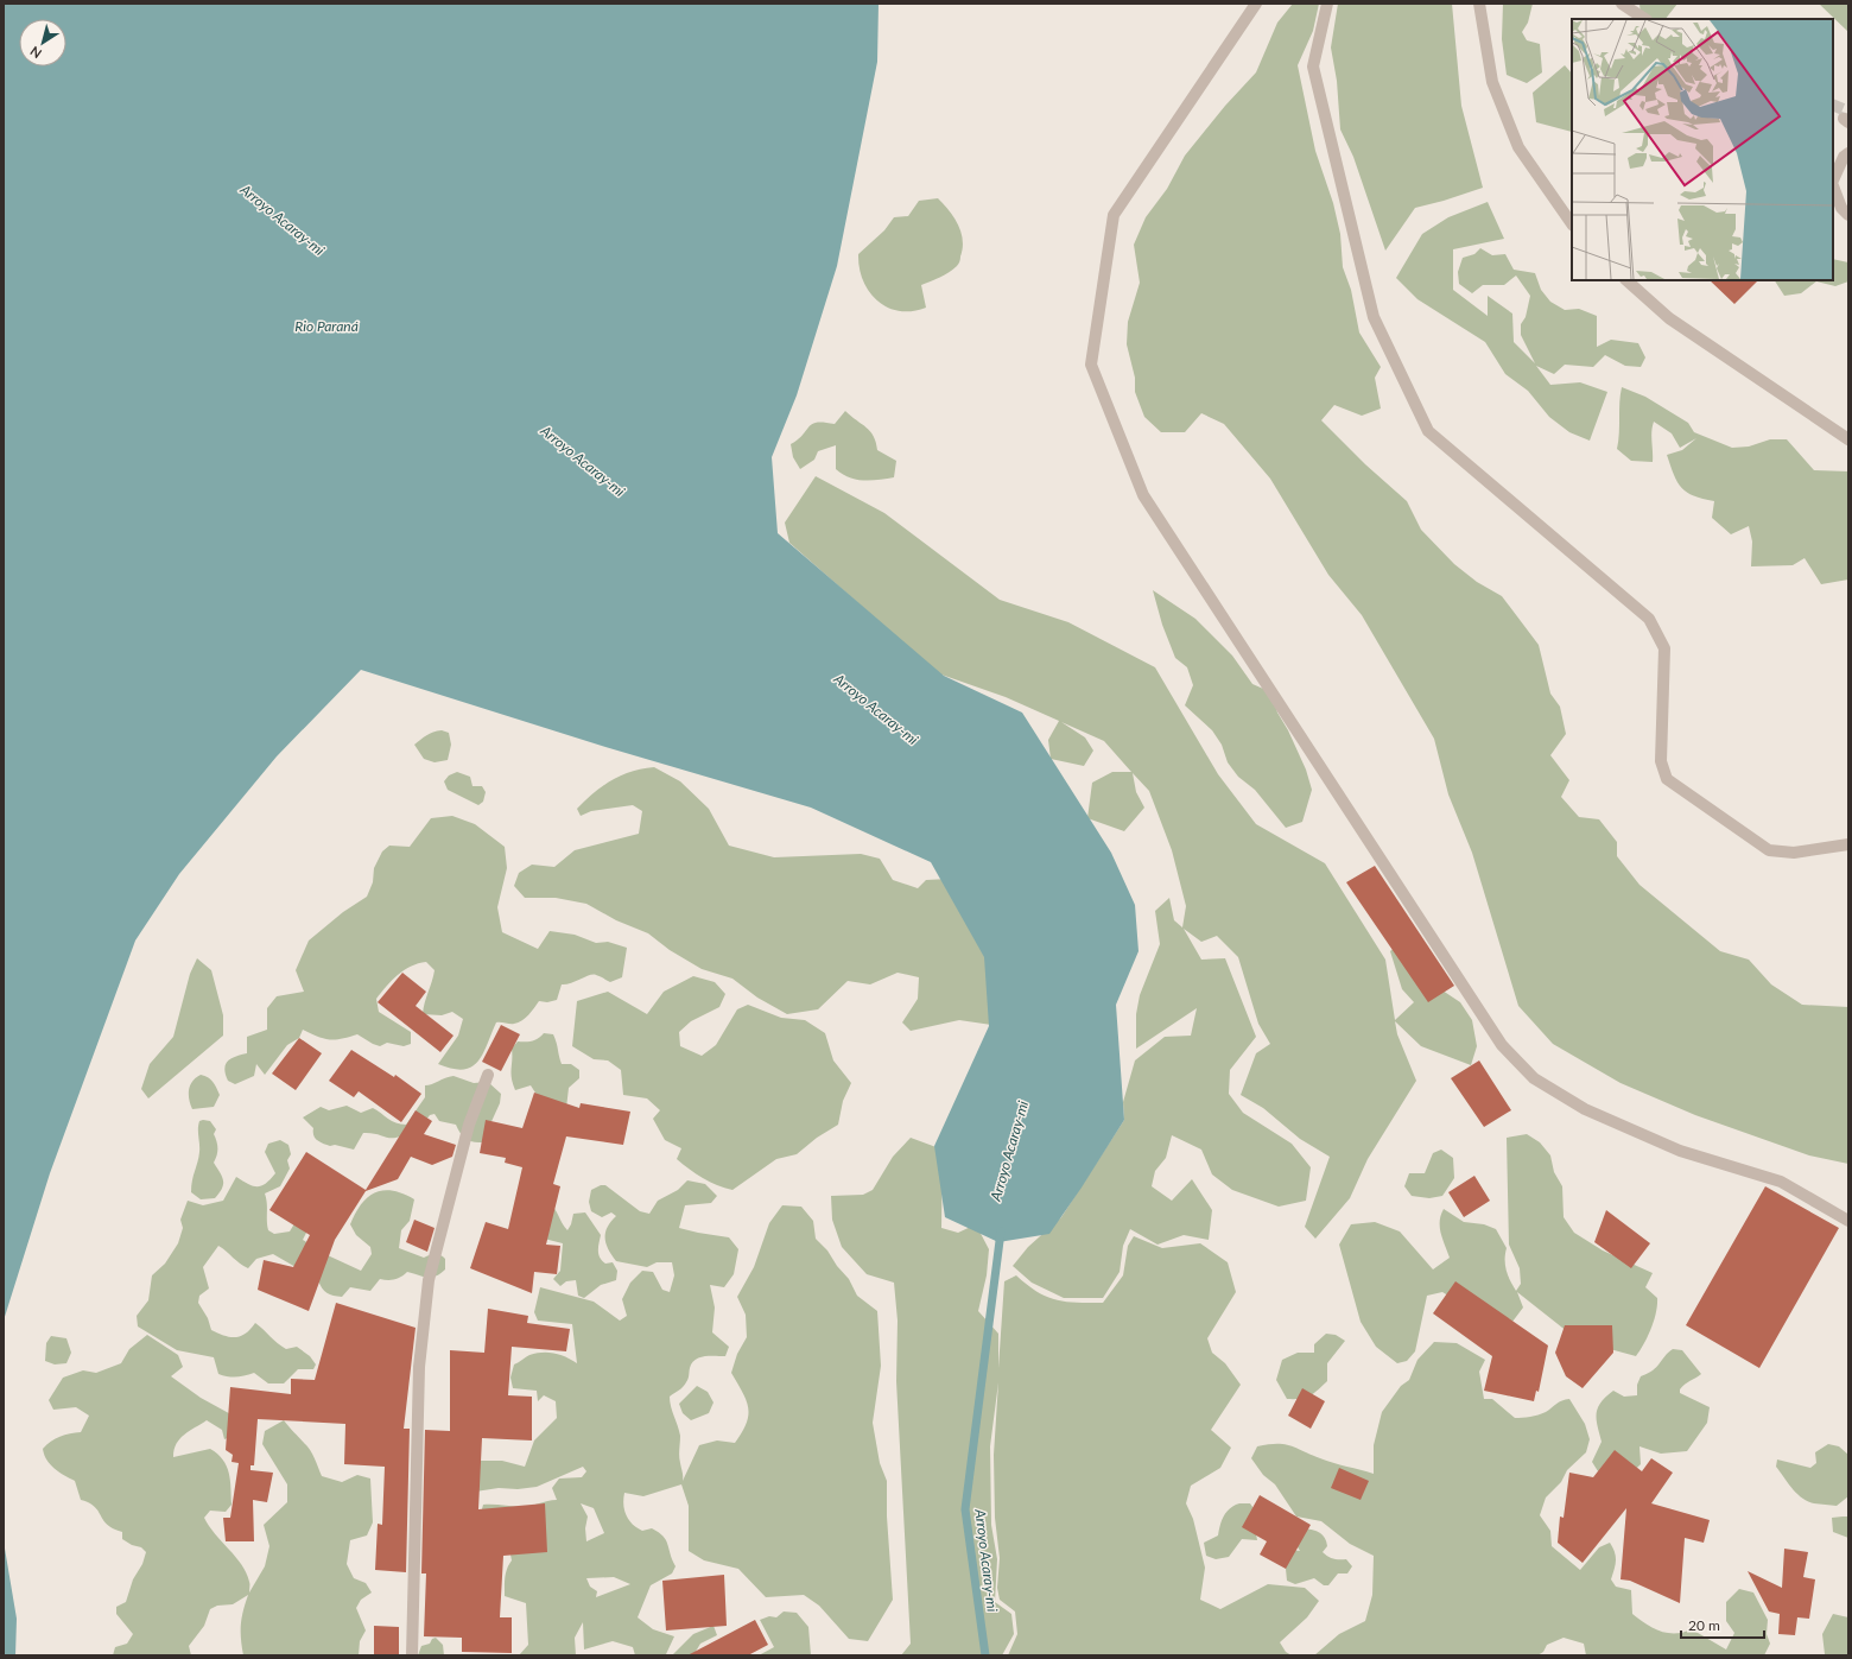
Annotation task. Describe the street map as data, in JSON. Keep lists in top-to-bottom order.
{
  "water": ["Arroyo Acaray-mi", "Rio Paraná"],
  "scale_bar": "20 m",
  "north": "bottom left"
}
